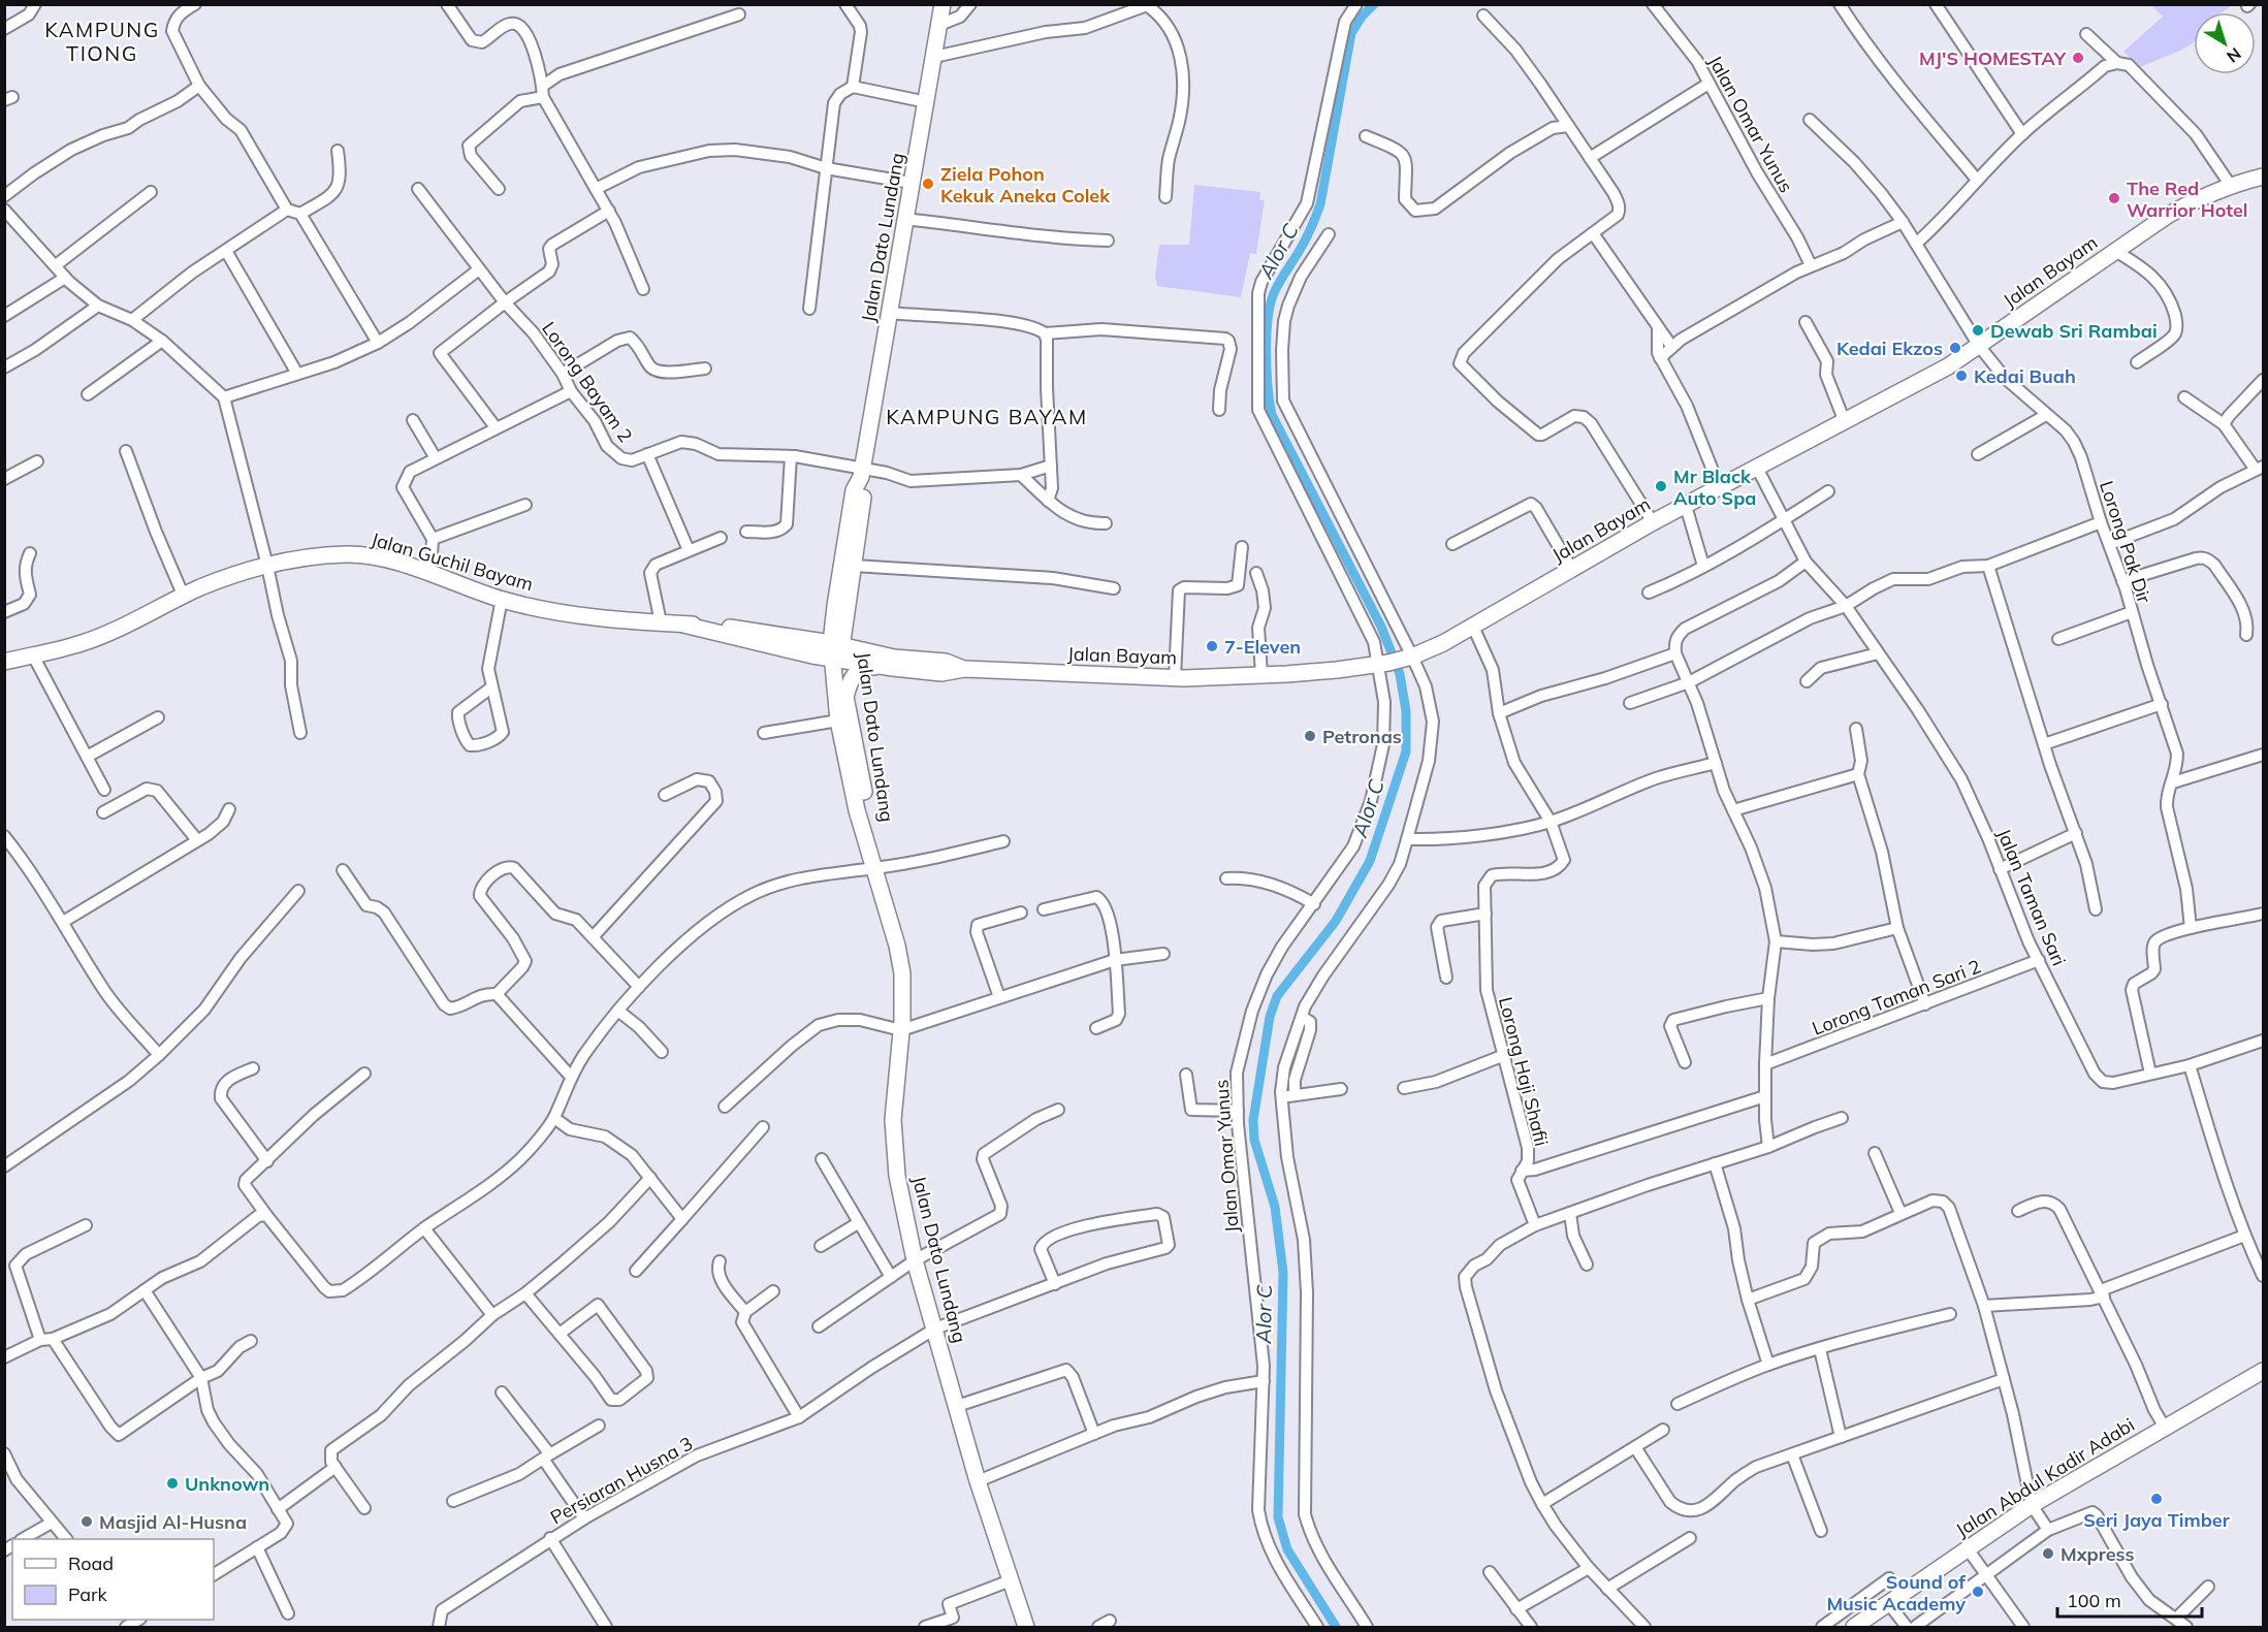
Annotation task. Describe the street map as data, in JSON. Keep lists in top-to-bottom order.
{
  "streets": {
    "main road": [
      "Jalan Dato Lundang",
      "Jalan Bayam",
      "Jalan Guchil Bayam",
      "Jalan Abdul Kadir Adabi"
    ],
    "street": [
      "Jalan Omar Yunus",
      "Lorong Bayam 2",
      "Lorong Pak Dir",
      "Jalan Taman Sari",
      "Lorong Taman Sari 2",
      "Lorong Haji Shafii",
      "Persiaran Husna 3"
    ]
  },
  "crossings": [
    ["Jalan Omar Yunus", "Jalan Bayam"],
    ["Jalan Dato Lundang", "Jalan Bayam"],
    ["Jalan Dato Lundang", "Lorong Bayam 2"],
    ["Jalan Dato Lundang", "Jalan Guchil Bayam"],
    ["Jalan Dato Lundang", "Persiaran Husna 3"],
    ["Jalan Bayam", "Lorong Pak Dir"],
    ["Jalan Bayam", "Jalan Guchil Bayam"],
    ["Jalan Bayam", "Jalan Taman Sari"],
    ["Jalan Bayam", "Lorong Haji Shafii"],
    ["Jalan Taman Sari", "Lorong Taman Sari 2"]
  ],
  "districts": ["KAMPUNG TIONG", "KAMPUNG BAYAM"],
  "water": ["Alor C"],
  "places": [
    "MJ'S HOMESTAY",
    "Ziela Pohon Kekuk Aneka Colek",
    "The Red Warrior Hotel",
    "Dewab Sri Rambai",
    "Kedai Ekzos",
    "Kedai Buah",
    "Mr Black Auto Spa",
    "7-Eleven",
    "Petronas",
    "Unknown",
    "Seri Jaya Timber",
    "Masjid Al-Husna",
    "Mxpress",
    "Sound of Music Academy"
  ],
  "legend": ["Road", "Park"],
  "scale_bar": "100 m",
  "north": "bottom right"
}
